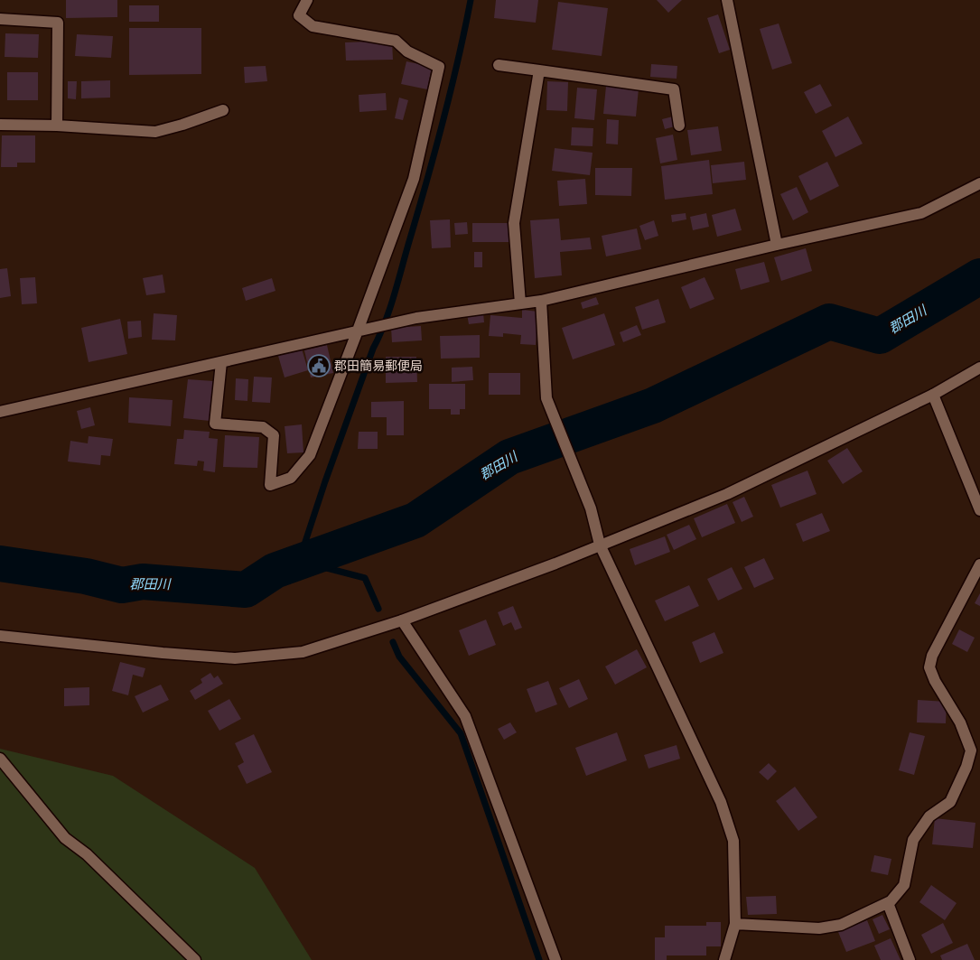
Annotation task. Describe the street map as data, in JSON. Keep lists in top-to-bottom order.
{
  "water": ["郡田川"],
  "places": {
    "public building": ["郡田簡易郵便局"]
  }
}
